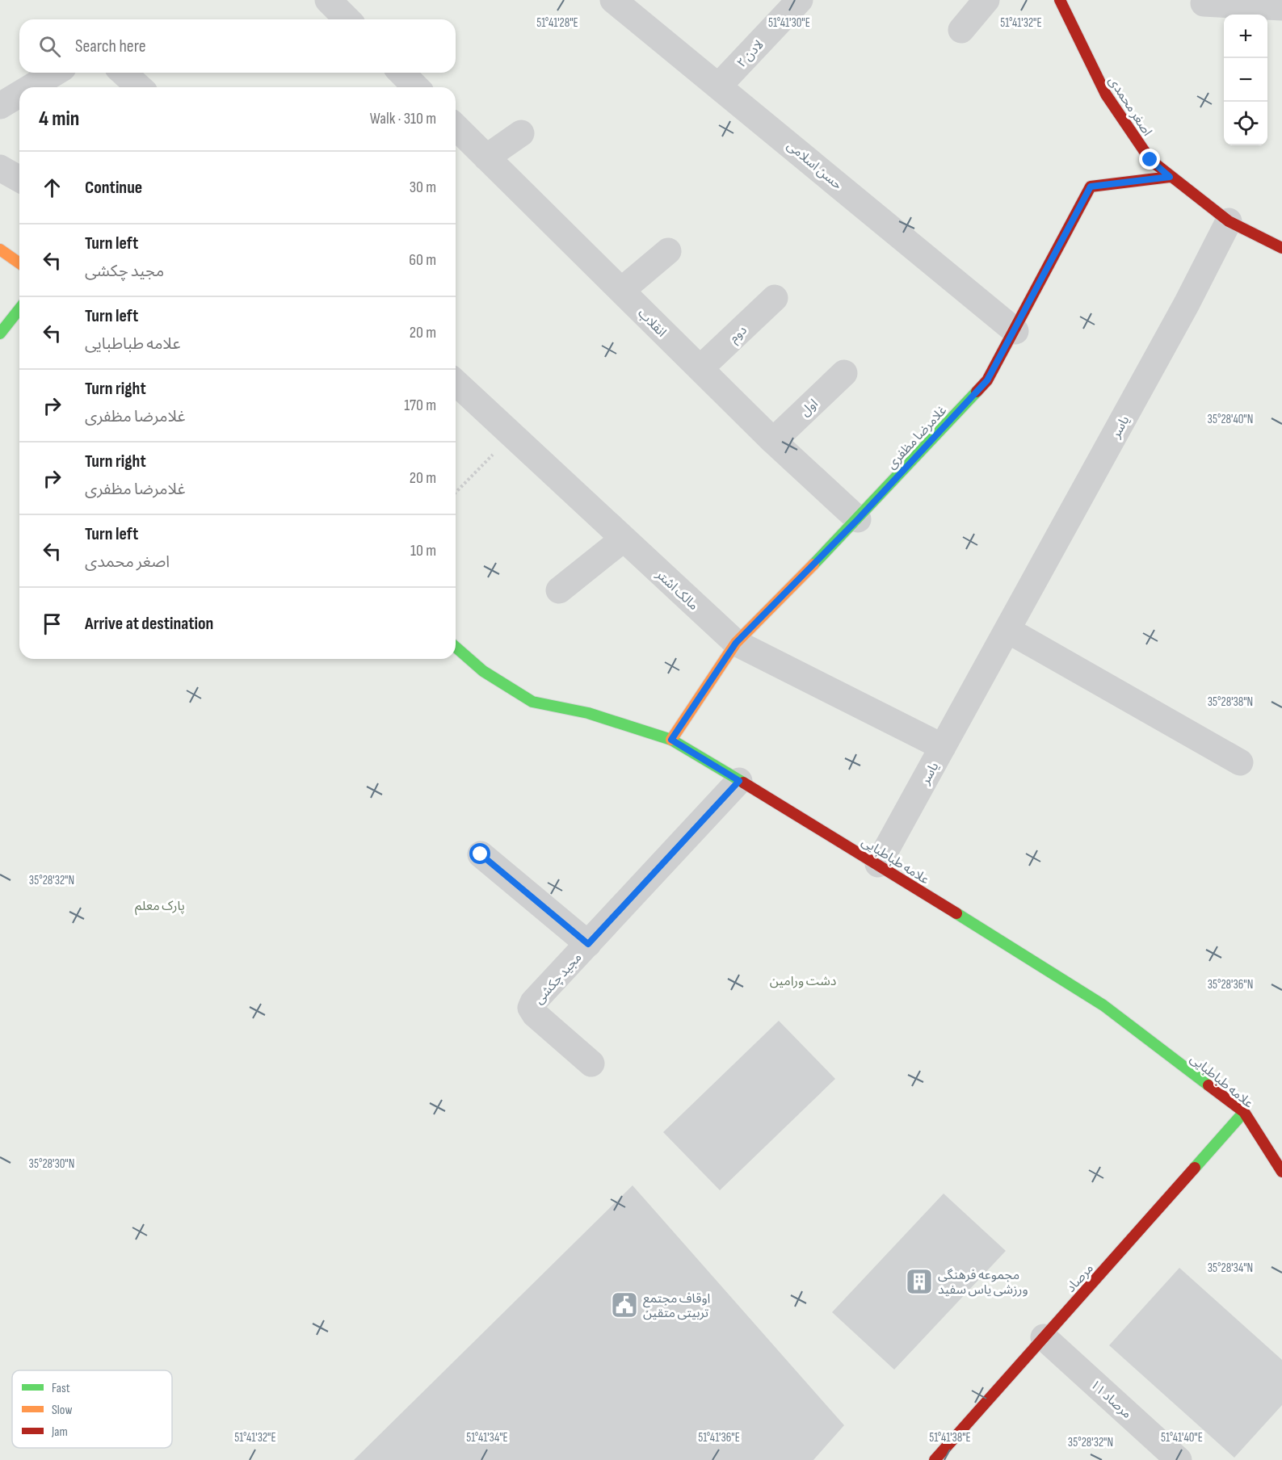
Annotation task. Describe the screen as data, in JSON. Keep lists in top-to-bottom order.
{
  "streets": {
    "street": [
      "لادن ۲",
      "اصغر محمدی",
      "حسن اسلامی",
      "انقلاب",
      "دوم",
      "اول",
      "یاسر",
      "غلامرضا مظفری",
      "مالک اشتر",
      "علامه طباطبایی",
      "مجید چکشی",
      "مرصاد",
      "مرصاد ۱۱"
    ]
  },
  "crossings": [
    ["لادن ۲", "حسن اسلامی"],
    ["اصغر محمدی", "یاسر"],
    ["اصغر محمدی", "غلامرضا مظفری"],
    ["حسن اسلامی", "غلامرضا مظفری"],
    ["انقلاب", "دوم"],
    ["انقلاب", "اول"],
    ["انقلاب", "غلامرضا مظفری"],
    ["یاسر", "مالک اشتر"],
    ["یاسر", "علامه طباطبایی"],
    ["غلامرضا مظفری", "مالک اشتر"],
    ["غلامرضا مظفری", "علامه طباطبایی"],
    ["علامه طباطبایی", "مجید چکشی"],
    ["علامه طباطبایی", "مرصاد"],
    ["مرصاد", "مرصاد ۱۱"]
  ],
  "parks": ["پارک معلم", "دشت ورامین"],
  "places": {
    "building": ["مجموعه فرهنگی ورزشی یاس سفید"],
    "public building": ["اوقاف مجتمع تربیتی متقین"]
  },
  "legend": ["Fast", "Slow", "Jam"],
  "page": {
    "map_buttons": ["+", "−"],
    "search": "Search here",
    "heading": ["4 min", "Walk · 310 m"],
    "list": [
      ["Continue", "30 m"],
      ["Turn left", "مجید چکشی", "60 m"],
      ["Turn left", "علامه طباطبایی", "20 m"],
      ["Turn right", "غلامرضا مظفری", "170 m"],
      ["Turn right", "غلامرضا مظفری", "20 m"],
      ["Turn left", "اصغر محمدی", "10 m"],
      "Arrive at destination"
    ]
  },
  "coordinates": [
    "51°41'28\"E",
    "51°41'30\"E",
    "51°41'32\"E",
    "35°28'40\"N",
    "35°28'38\"N",
    "35°28'32\"N",
    "35°28'36\"N",
    "35°28'30\"N",
    "35°28'34\"N",
    "51°41'34\"E",
    "51°41'36\"E",
    "51°41'38\"E",
    "51°41'40\"E"
  ]
}
